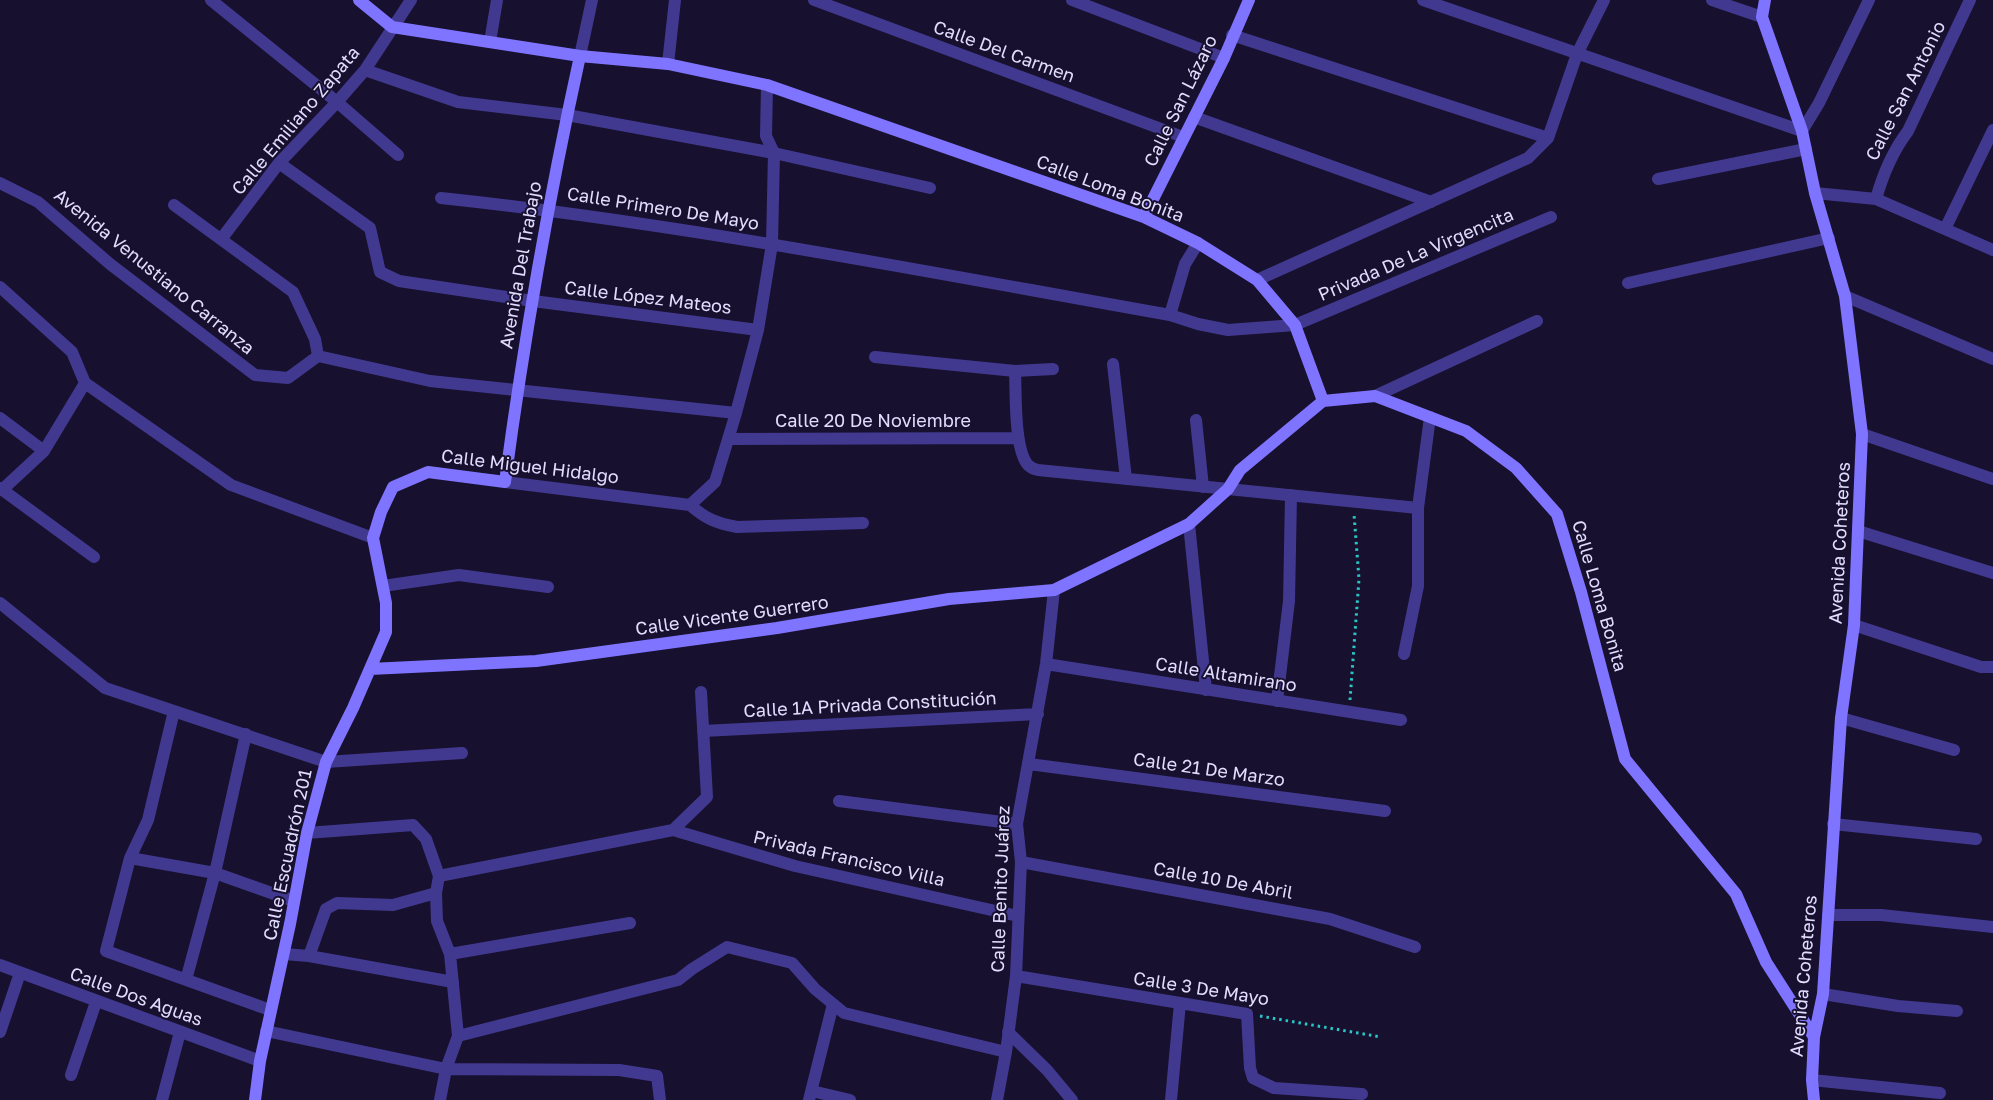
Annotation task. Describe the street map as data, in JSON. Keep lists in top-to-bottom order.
{
  "streets": {
    "street": [
      "Calle Del Carmen",
      "Calle San Antonio",
      "Calle San Lázaro",
      "Calle Emiliano Zapata",
      "Calle Loma Bonita",
      "Calle Primero De Mayo",
      "Privada De La Virgencita",
      "Avenida Del Trabajo",
      "Avenida Venustiano Carranza",
      "Calle López Mateos",
      "Calle 20 De Noviembre",
      "Calle Miguel Hidalgo",
      "Avenida Coheteros",
      "Calle Vicente Guerrero",
      "Calle Altamirano",
      "Calle 1A Privada Constitución",
      "Calle 21 De Marzo",
      "Calle Escuadrón 201",
      "Privada Francisco Villa",
      "Calle 10 De Abril",
      "Calle Benito Juárez",
      "Calle 3 De Mayo",
      "Calle Dos Aguas"
    ]
  },
  "crossings": [
    ["Calle Del Carmen", "Calle San Lázaro"],
    ["Calle San Lázaro", "Calle Loma Bonita"],
    ["Calle Emiliano Zapata", "Calle Loma Bonita"],
    ["Calle Emiliano Zapata", "Calle López Mateos"],
    ["Calle Loma Bonita", "Privada De La Virgencita"],
    ["Calle Loma Bonita", "Avenida Del Trabajo"],
    ["Calle Loma Bonita", "Avenida Coheteros"],
    ["Calle Loma Bonita", "Calle Vicente Guerrero"],
    ["Calle Primero De Mayo", "Privada De La Virgencita"],
    ["Calle Primero De Mayo", "Avenida Del Trabajo"],
    ["Avenida Del Trabajo", "Calle López Mateos"],
    ["Avenida Del Trabajo", "Calle Miguel Hidalgo"],
    ["Calle Miguel Hidalgo", "Calle Escuadrón 201"],
    ["Calle Vicente Guerrero", "Calle Escuadrón 201"],
    ["Calle Vicente Guerrero", "Calle Benito Juárez"],
    ["Calle Altamirano", "Calle Benito Juárez"],
    ["Calle 1A Privada Constitución", "Calle Benito Juárez"],
    ["Calle 21 De Marzo", "Calle Benito Juárez"],
    ["Calle Escuadrón 201", "Calle Dos Aguas"],
    ["Privada Francisco Villa", "Calle Benito Juárez"],
    ["Calle 10 De Abril", "Calle Benito Juárez"],
    ["Calle Benito Juárez", "Calle 3 De Mayo"]
  ]
}
